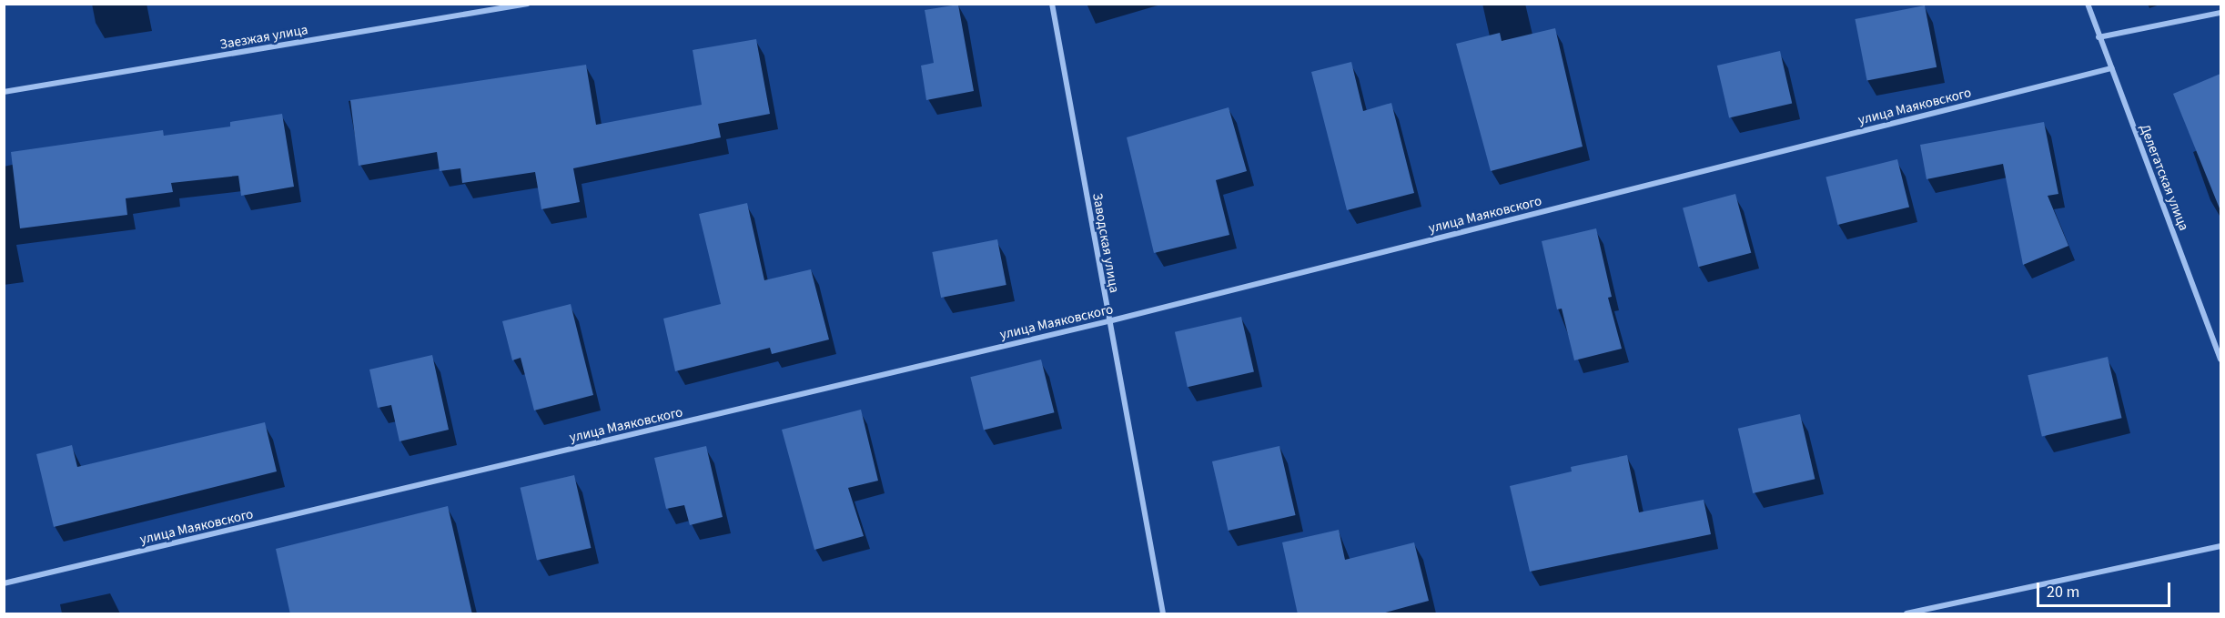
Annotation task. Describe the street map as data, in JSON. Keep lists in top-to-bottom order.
{
  "streets": {
    "street": [
      "Заезжая улица",
      "улица Маяковского",
      "Делегатская улица",
      "Заводская улица"
    ]
  },
  "crossings": [
    ["улица Маяковского", "Делегатская улица"],
    ["улица Маяковского", "Заводская улица"]
  ],
  "scale_bar": "20 m"
}
